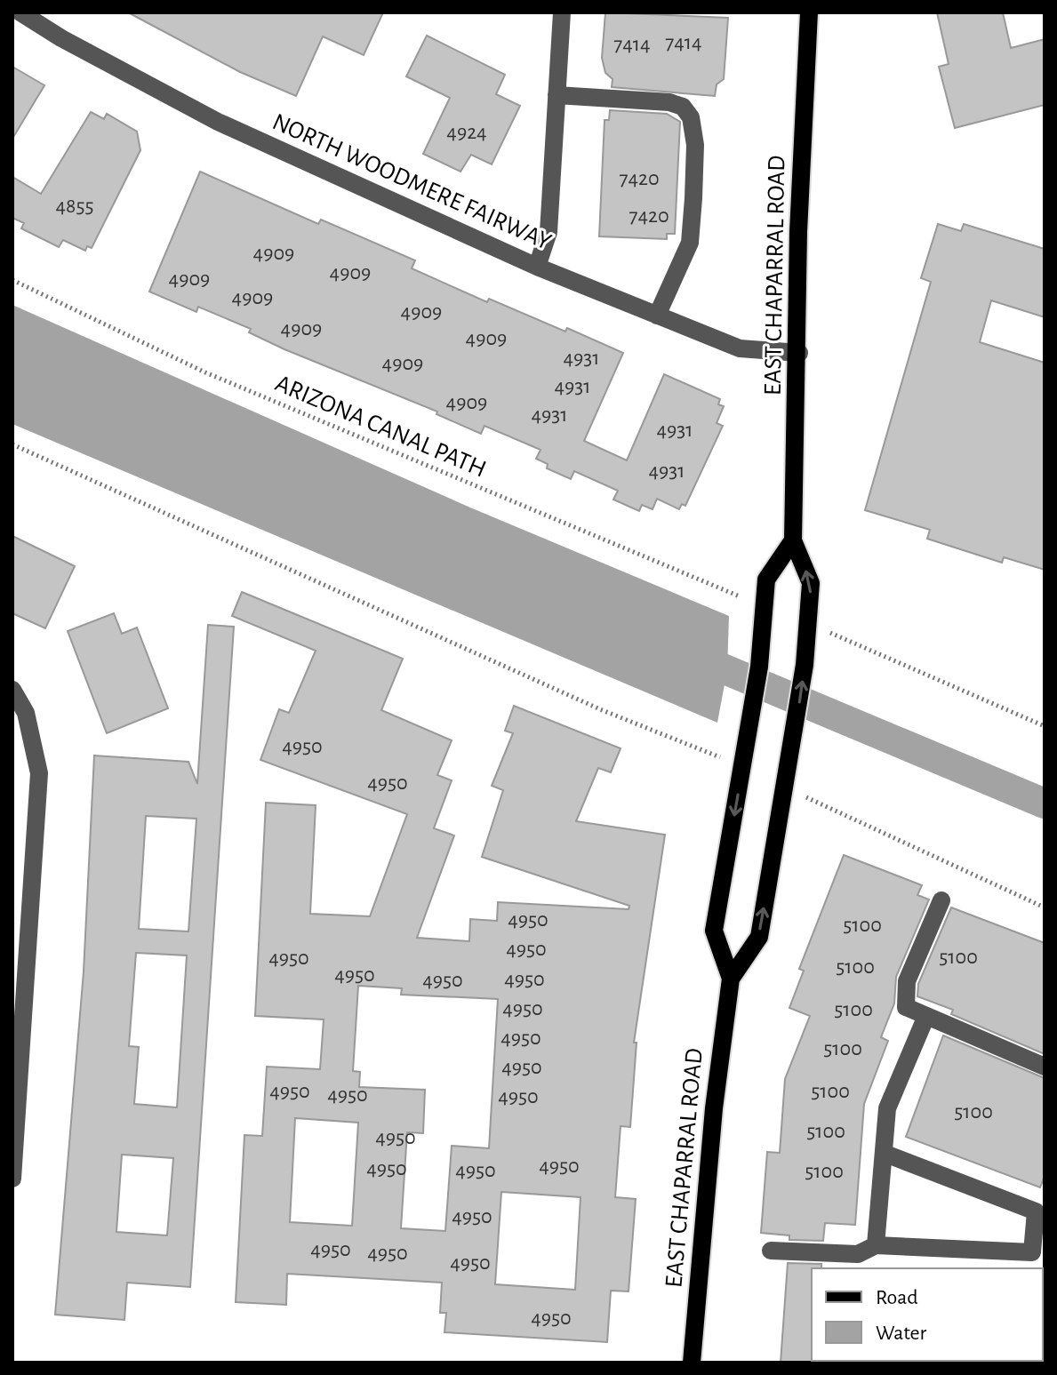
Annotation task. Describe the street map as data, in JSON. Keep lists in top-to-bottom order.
{
  "streets": {
    "main road": ["EAST CHAPARRAL ROAD"],
    "street": ["NORTH WOODMERE FAIRWAY"],
    "path": ["ARIZONA CANAL PATH"]
  },
  "crossings": [
    ["NORTH WOODMERE FAIRWAY", "EAST CHAPARRAL ROAD"]
  ],
  "house_numbers": [
    "7414",
    "7414",
    "4924",
    "7420",
    "4855",
    "7420",
    "4909",
    "4909",
    "4909",
    "4909",
    "4909",
    "4909",
    "4909",
    "4931",
    "4909",
    "4931",
    "4909",
    "4931",
    "4931",
    "4931",
    "4950",
    "4950",
    "4950",
    "5100",
    "4950",
    "5100",
    "4950",
    "5100",
    "4950",
    "4950",
    "4950",
    "4950",
    "5100",
    "4950",
    "5100",
    "4950",
    "4950",
    "5100",
    "4950",
    "4950",
    "5100",
    "5100",
    "4950",
    "4950",
    "4950",
    "4950",
    "5100",
    "4950",
    "4950",
    "4950",
    "4950",
    "4950"
  ],
  "legend": ["Road", "Water"]
}
